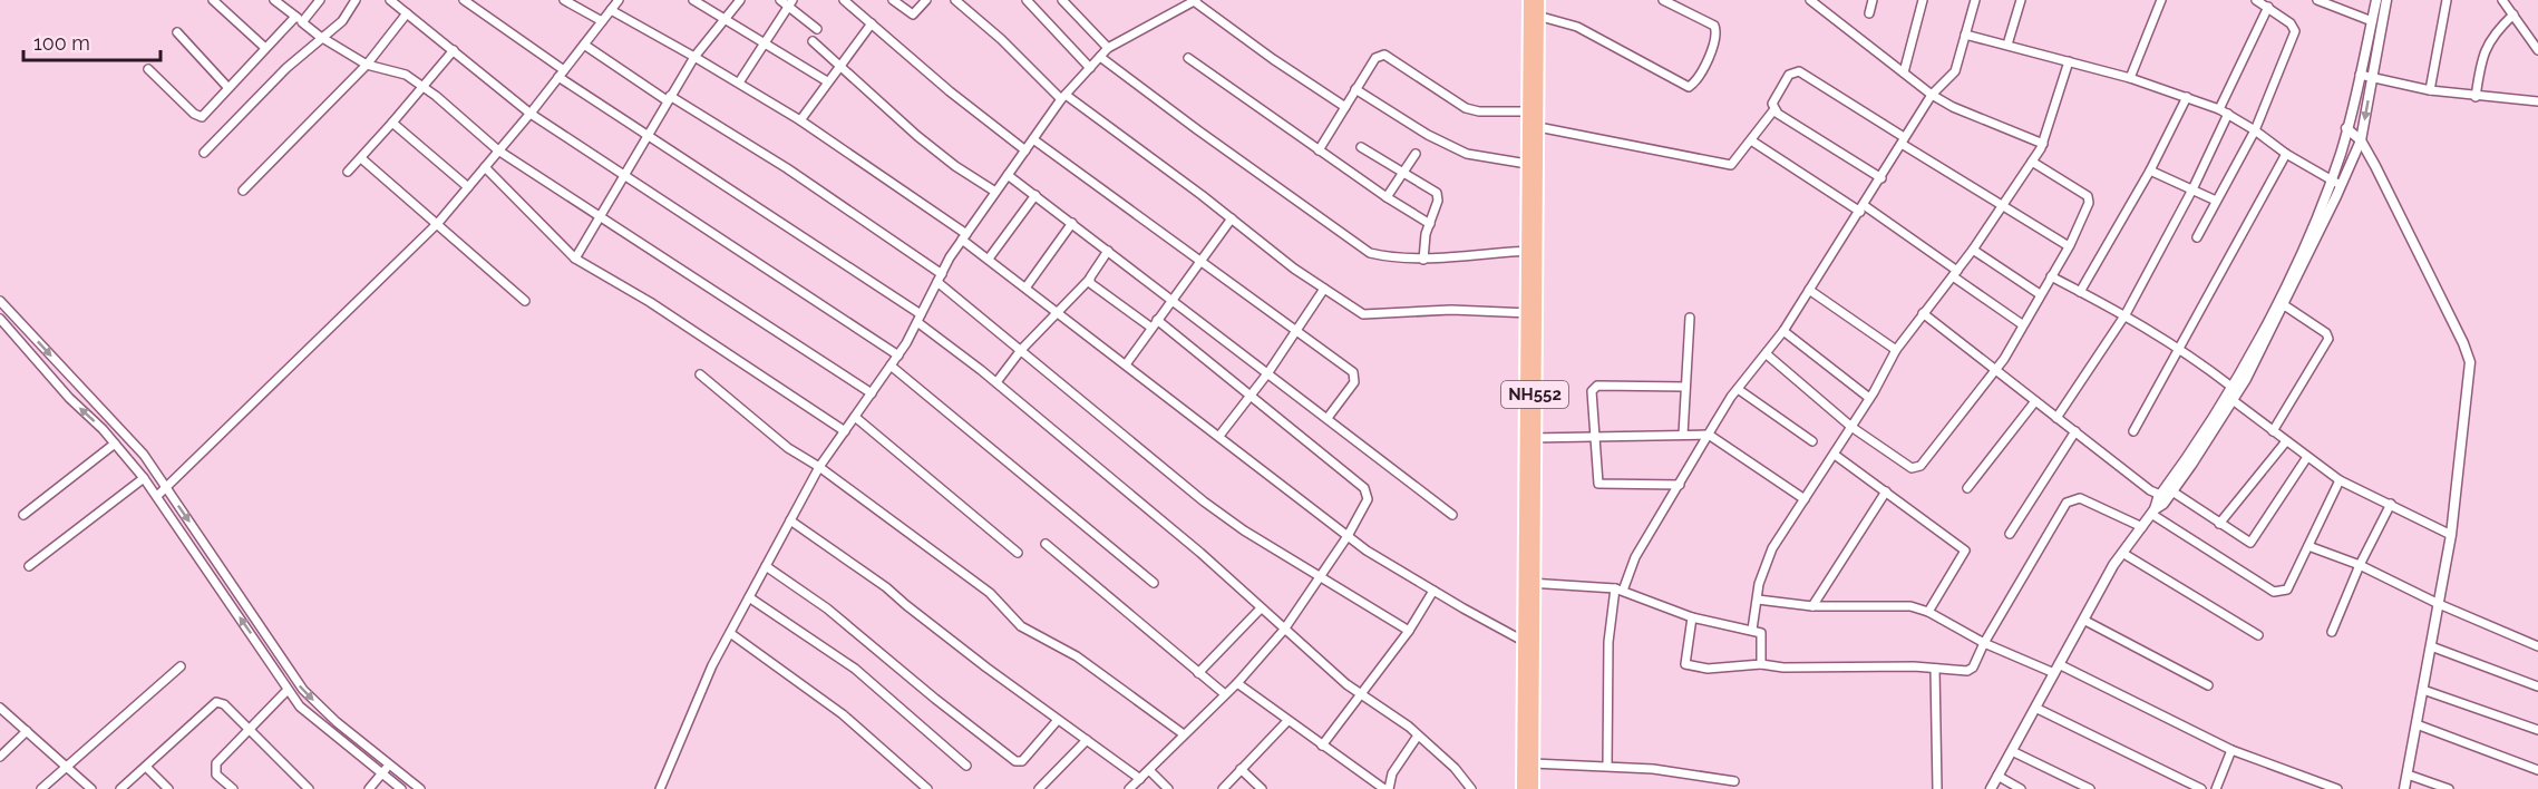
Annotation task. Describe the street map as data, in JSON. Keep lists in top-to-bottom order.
{
  "streets": {
    "highway": ["NH552"]
  },
  "scale_bar": "100 m"
}
